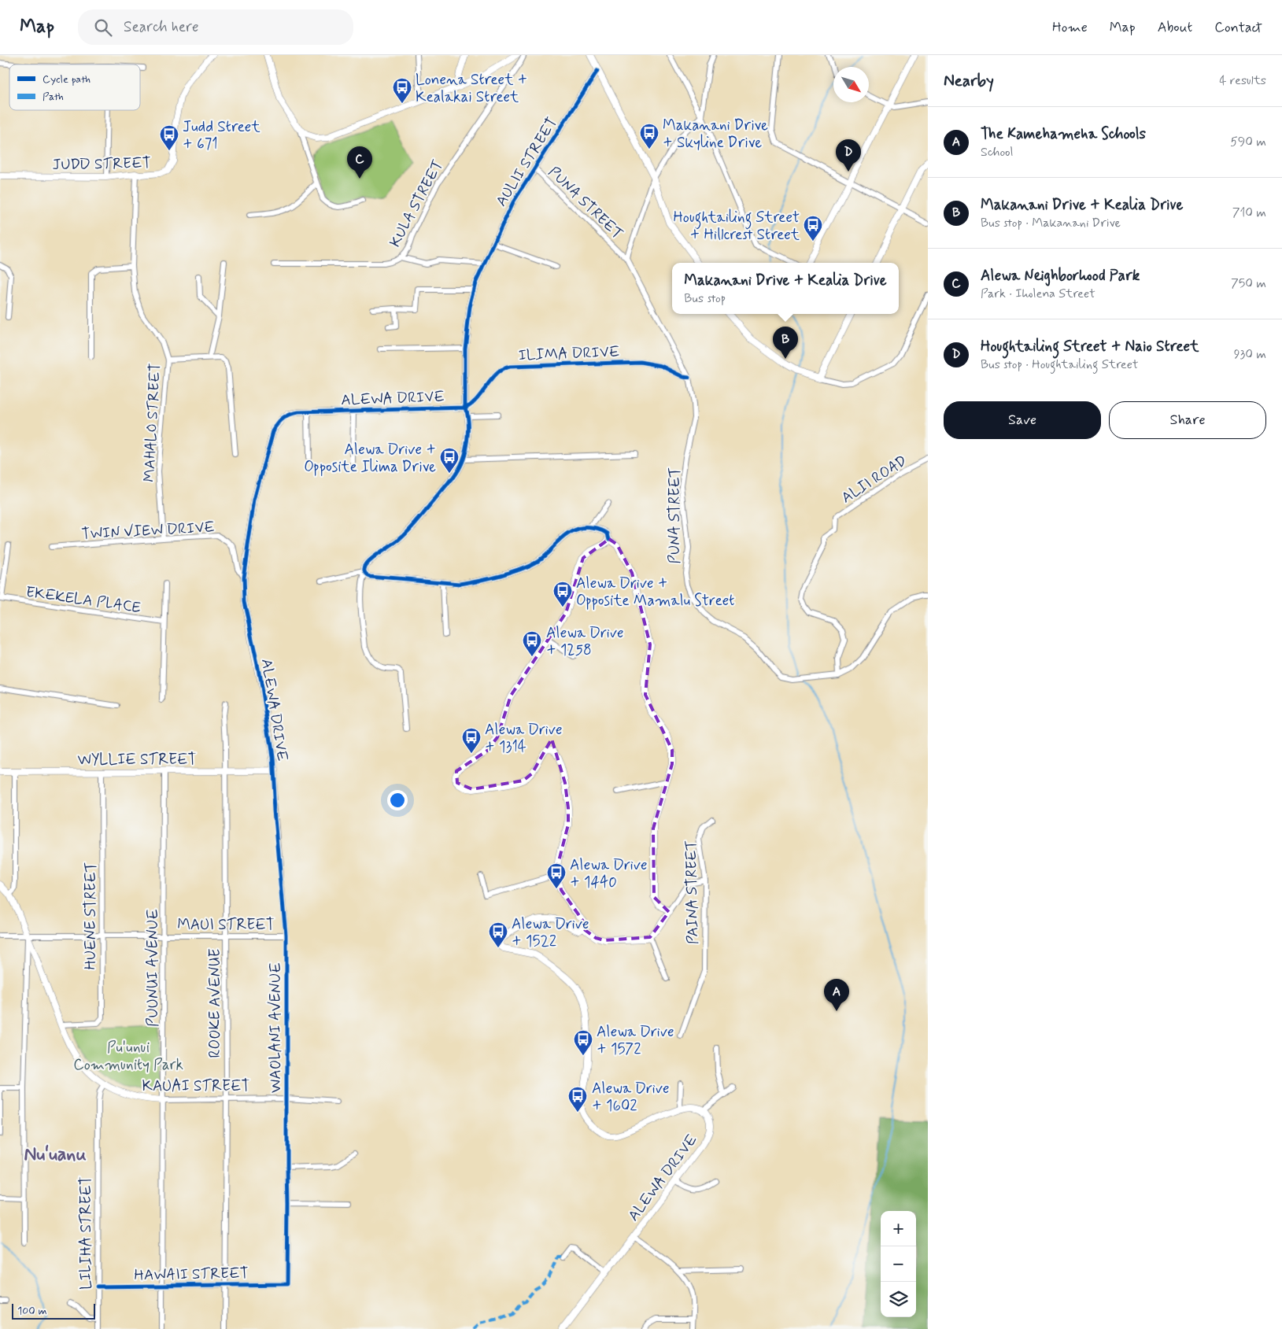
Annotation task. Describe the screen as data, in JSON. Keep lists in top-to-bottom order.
{
  "streets": {
    "street": [
      "AULII STREET",
      "JUDD STREET",
      "PUNA STREET",
      "KULA STREET",
      "ILIMA DRIVE",
      "ALEWA DRIVE",
      "MAHALO STREET",
      "ALII ROAD",
      "TWIN VIEW DRIVE",
      "EKEKELA PLACE",
      "WYLLIE STREET",
      "PAINA STREET",
      "HUENE STREET",
      "MAUI STREET",
      "PUUNUI AVENUE",
      "ROOKE AVENUE",
      "WAOLANI AVENUE",
      "KAUAI STREET",
      "LILIHA STREET",
      "HAWAII STREET"
    ]
  },
  "crossings": [
    ["AULII STREET", "PUNA STREET"],
    ["AULII STREET", "ILIMA DRIVE"],
    ["AULII STREET", "ALEWA DRIVE"],
    ["JUDD STREET", "MAHALO STREET"],
    ["PUNA STREET", "ILIMA DRIVE"],
    ["PUNA STREET", "ALII ROAD"],
    ["ILIMA DRIVE", "ALEWA DRIVE"],
    ["ALEWA DRIVE", "TWIN VIEW DRIVE"],
    ["ALEWA DRIVE", "WYLLIE STREET"],
    ["ALEWA DRIVE", "WAOLANI AVENUE"],
    ["MAHALO STREET", "TWIN VIEW DRIVE"],
    ["WYLLIE STREET", "HUENE STREET"],
    ["WYLLIE STREET", "PUUNUI AVENUE"],
    ["WYLLIE STREET", "ROOKE AVENUE"],
    ["WYLLIE STREET", "WAOLANI AVENUE"],
    ["HUENE STREET", "MAUI STREET"],
    ["MAUI STREET", "PUUNUI AVENUE"],
    ["MAUI STREET", "ROOKE AVENUE"],
    ["MAUI STREET", "WAOLANI AVENUE"],
    ["PUUNUI AVENUE", "KAUAI STREET"],
    ["PUUNUI AVENUE", "HAWAII STREET"],
    ["ROOKE AVENUE", "KAUAI STREET"],
    ["ROOKE AVENUE", "HAWAII STREET"],
    ["WAOLANI AVENUE", "KAUAI STREET"],
    ["WAOLANI AVENUE", "HAWAII STREET"],
    ["KAUAI STREET", "LILIHA STREET"],
    ["LILIHA STREET", "HAWAII STREET"]
  ],
  "districts": ["Nuʻuanu"],
  "parks": ["Pu'unui Community Park"],
  "places": {
    "bus stop": [
      "Lonena Street + Kealakai Street",
      "Makanani Drive + Skyline Drive",
      "Judd Street + 671",
      "Houghtailing Street + Hillcrest Street",
      "Alewa Drive + Opposite Ilima Drive",
      "Alewa Drive + Opposite Mamalu Street",
      "Alewa Drive + 1258",
      "Alewa Drive + 1314",
      "Alewa Drive + 1440",
      "Alewa Drive + 1522",
      "Alewa Drive + 1572",
      "Alewa Drive + 1602"
    ]
  },
  "legend": ["Cycle path", "Path"],
  "scale_bar": "100 m",
  "north": "bottom right",
  "page": {
    "header": "Map",
    "search": "Search here",
    "nav": [
      "Home",
      "Map",
      "About",
      "Contact"
    ],
    "heading": ["Nearby", "4 results"],
    "list": [
      {
        "mark": "A",
        "name": "The Kamehameha Schools",
        "note": "School",
        "value": "590 m"
      },
      {
        "mark": "B",
        "name": "Makanani Drive + Kealia Drive",
        "note": "Bus stop · Makanani Drive",
        "value": "710 m"
      },
      {
        "mark": "C",
        "name": "Alewa Neighborhood Park",
        "note": "Park · Iholena Street",
        "value": "750 m"
      },
      {
        "mark": "D",
        "name": "Houghtailing Street + Naio Street",
        "note": "Bus stop · Houghtailing Street",
        "value": "930 m"
      }
    ],
    "pins": [
      "D",
      "C",
      "B",
      "A"
    ],
    "popup": ["Makanani Drive + Kealia Drive", "Bus stop"],
    "buttons": ["Save", "Share"],
    "map_buttons": ["+", "−"],
    "scale": "100 m"
  }
}
